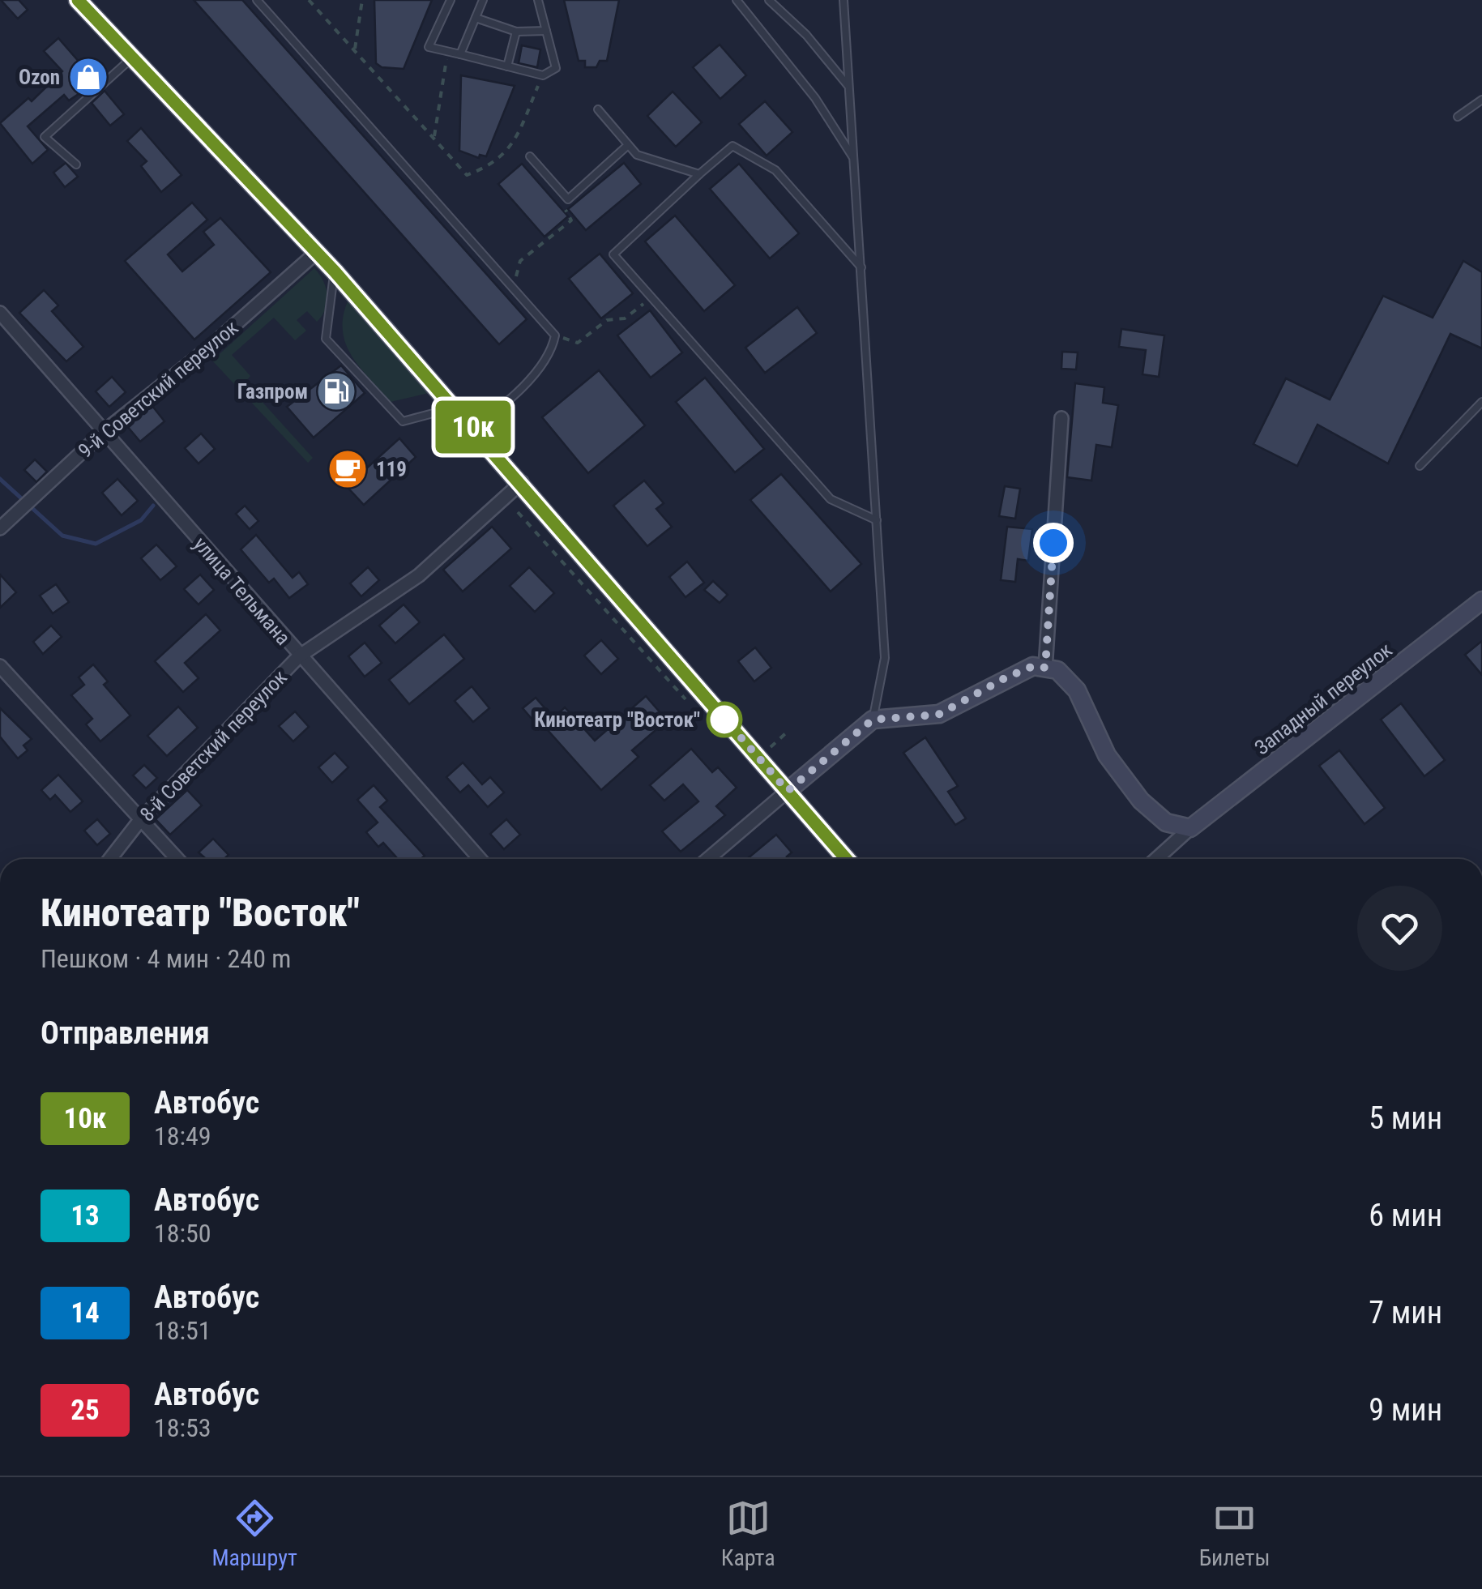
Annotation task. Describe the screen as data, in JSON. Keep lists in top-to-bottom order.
{
  "streets": {
    "main road": ["Западный переулок"],
    "street": ["9-й Советский переулок", "улица Тельмана", "8-й Советский переулок"]
  },
  "crossings": [
    ["9-й Советский переулок", "улица Тельмана"],
    ["улица Тельмана", "8-й Советский переулок"]
  ],
  "places": {
    "shop": ["Ozon"],
    "fuel station": ["Газпром"],
    "cafe": ["119"],
    "other": ["Кинотеатр \"Восток\""]
  },
  "lines": ["bus line 10к"],
  "page": {
    "on_map": "10к",
    "heading": [
      ["Кинотеатр \"Восток\"", "Пешком · 4 мин · 240 m"],
      "Отправления"
    ],
    "list": [
      {
        "mark": "10к",
        "name": "Автобус",
        "note": "18:49",
        "value": "5 мин"
      },
      {
        "mark": "13",
        "name": "Автобус",
        "note": "18:50",
        "value": "6 мин"
      },
      {
        "mark": "14",
        "name": "Автобус",
        "note": "18:51",
        "value": "7 мин"
      },
      {
        "mark": "25",
        "name": "Автобус",
        "note": "18:53",
        "value": "9 мин"
      }
    ],
    "tabs": ["Маршрут", "Карта", "Билеты"]
  }
}
